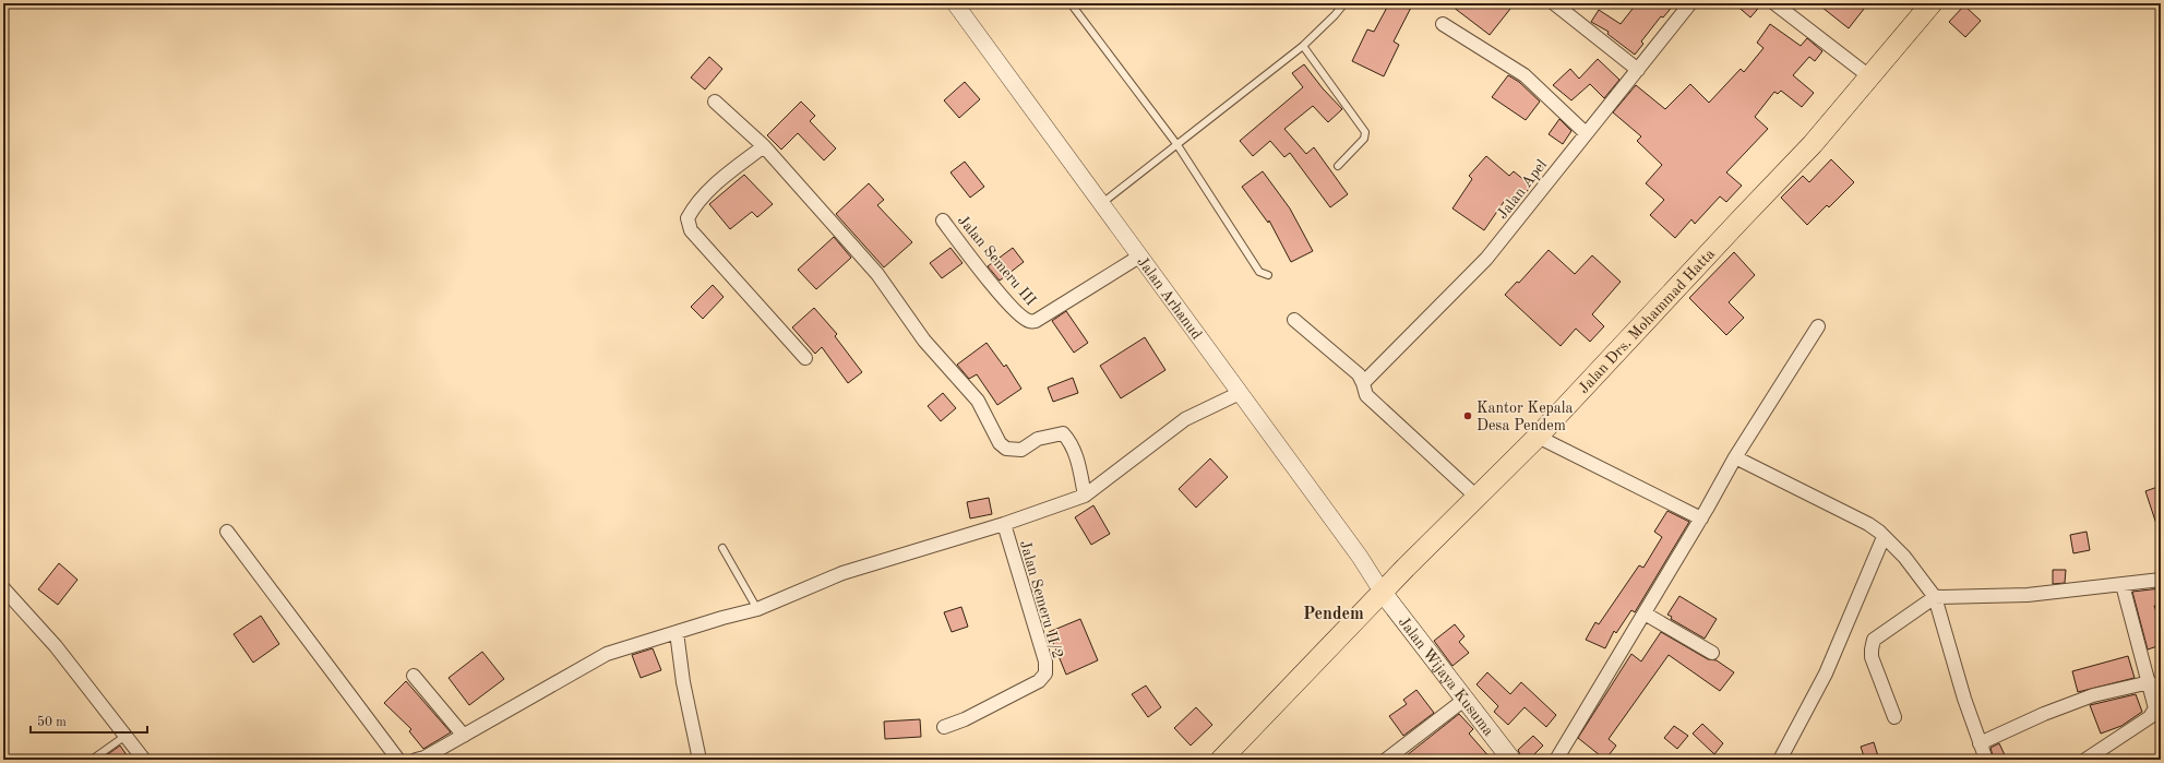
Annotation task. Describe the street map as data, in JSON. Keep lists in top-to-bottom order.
{
  "streets": {
    "main road": ["Jalan Drs. Mohammad Hatta", "Jalan Wijaya Kusuma"],
    "street": [
      "Jalan Apel",
      "Jalan Semeru III",
      "Jalan Arhanud",
      "Jalan Semeru II/2"
    ]
  },
  "crossings": [
    ["Jalan Semeru III", "Jalan Arhanud"],
    ["Jalan Arhanud", "Jalan Drs. Mohammad Hatta"],
    ["Jalan Arhanud", "Jalan Wijaya Kusuma"],
    ["Jalan Drs. Mohammad Hatta", "Jalan Wijaya Kusuma"]
  ],
  "districts": ["Pendem"],
  "places": ["Kantor Kepala Desa Pendem"],
  "scale_bar": "50 m"
}
